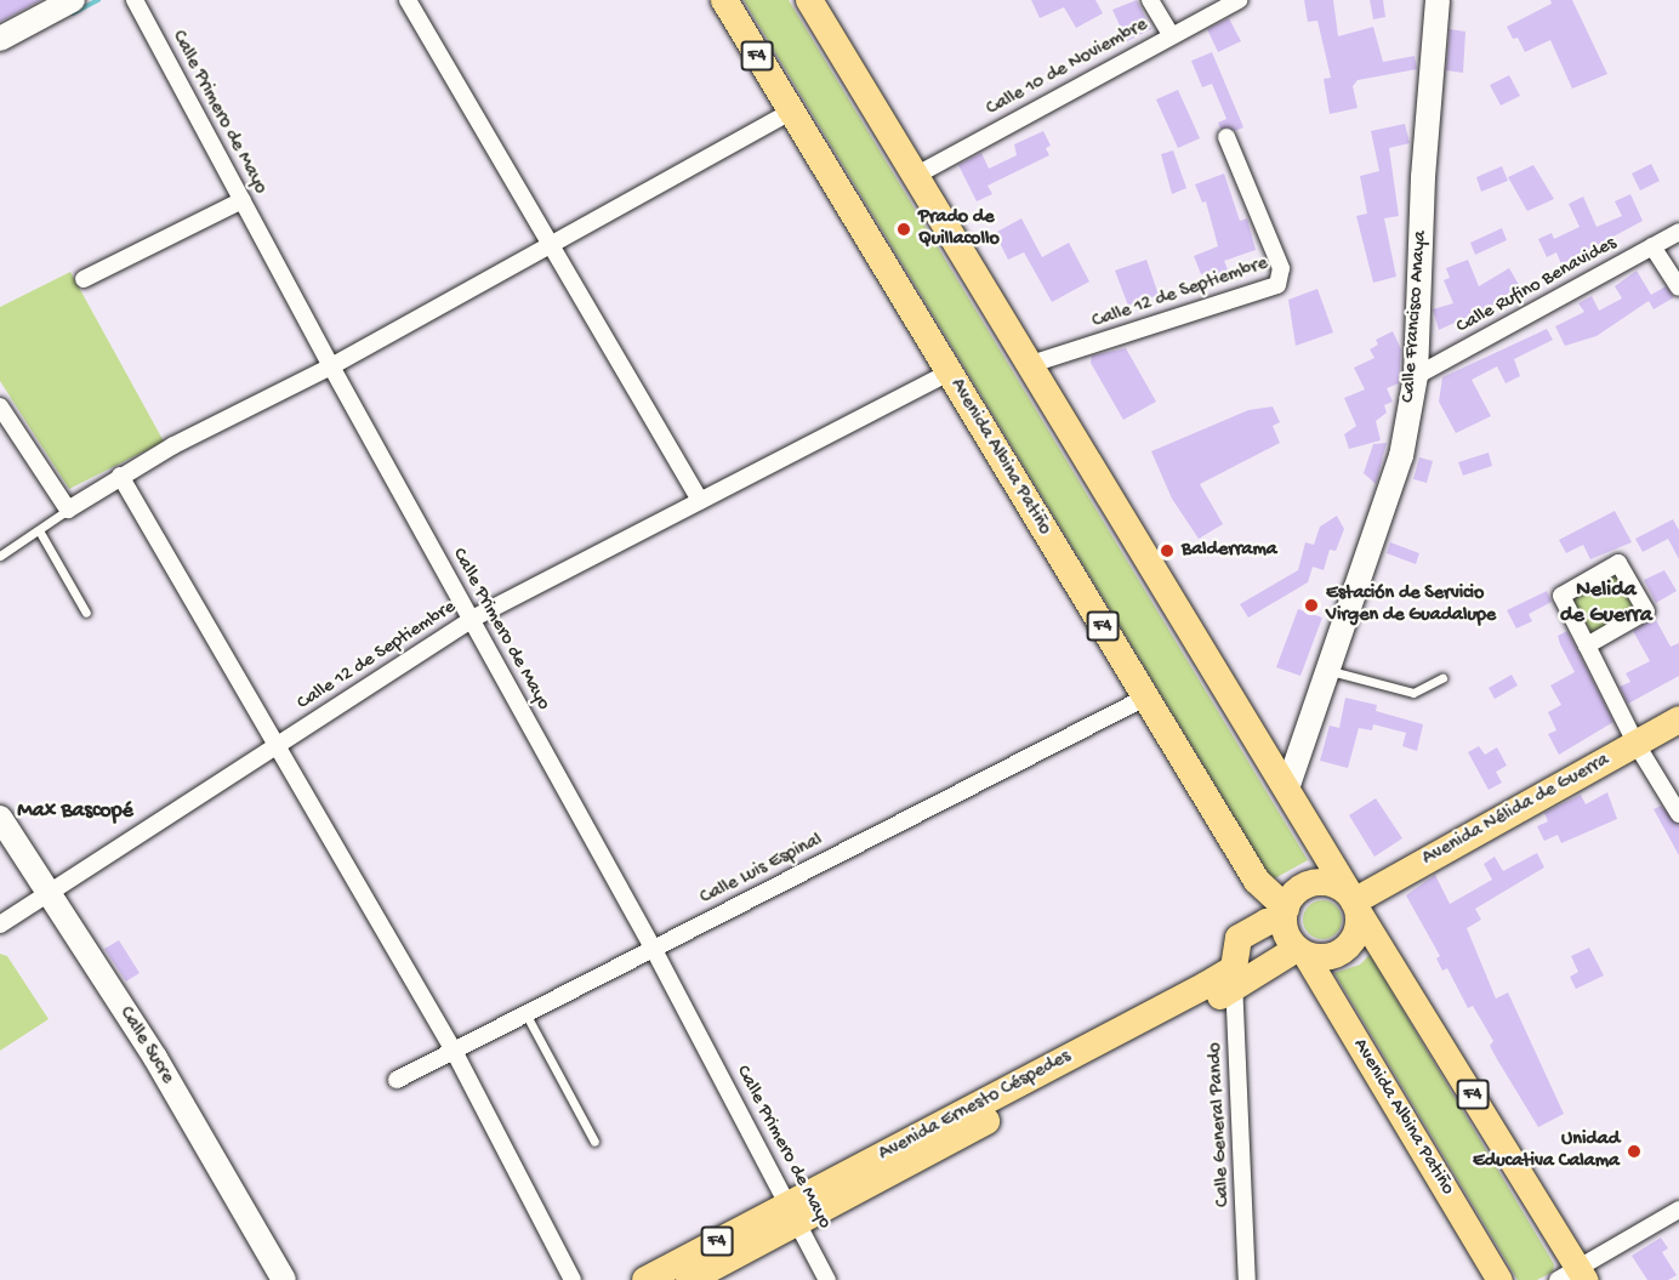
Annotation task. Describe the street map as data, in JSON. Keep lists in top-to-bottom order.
{
  "streets": {
    "highway": [
      "F4",
      "Avenida Albina Patiño",
      "Avenida Nélida de Guerra",
      "Avenida Ernesto Céspedes"
    ],
    "main road": ["Calle Francisco Anaya", "Calle Sucre"],
    "street": [
      "Calle 10 de Noviembre",
      "Calle Primero de Mayo",
      "Calle Rufino Benavides",
      "Calle 12 de Septiembre",
      "Calle Luis Espinal",
      "Calle General Pando"
    ]
  },
  "crossings": [
    ["F4", "Calle 10 de Noviembre"],
    ["F4", "Calle 12 de Septiembre"],
    ["F4", "Calle Francisco Anaya"],
    ["F4", "Avenida Albina Patiño"],
    ["F4", "Avenida Nélida de Guerra"],
    ["F4", "Avenida Ernesto Céspedes"],
    ["Calle Primero de Mayo", "Calle 12 de Septiembre"],
    ["Calle Primero de Mayo", "Calle Luis Espinal"],
    ["Calle Primero de Mayo", "Avenida Ernesto Céspedes"],
    ["Calle Rufino Benavides", "Calle Francisco Anaya"],
    ["Calle 12 de Septiembre", "Avenida Albina Patiño"],
    ["Calle 12 de Septiembre", "Calle Sucre"],
    ["Avenida Albina Patiño", "Avenida Nélida de Guerra"],
    ["Avenida Albina Patiño", "Calle Luis Espinal"],
    ["Avenida Albina Patiño", "Avenida Ernesto Céspedes"],
    ["Avenida Nélida de Guerra", "Avenida Ernesto Céspedes"],
    ["Avenida Ernesto Céspedes", "Calle General Pando"]
  ],
  "districts": ["Nelida de Guerra", "Max Bascopé"],
  "places": [
    "Prado de Quillacollo",
    "Balderrama",
    "Estación de Servicio Virgen de Guadalupe",
    "Unidad Educativa Calama"
  ]
}
